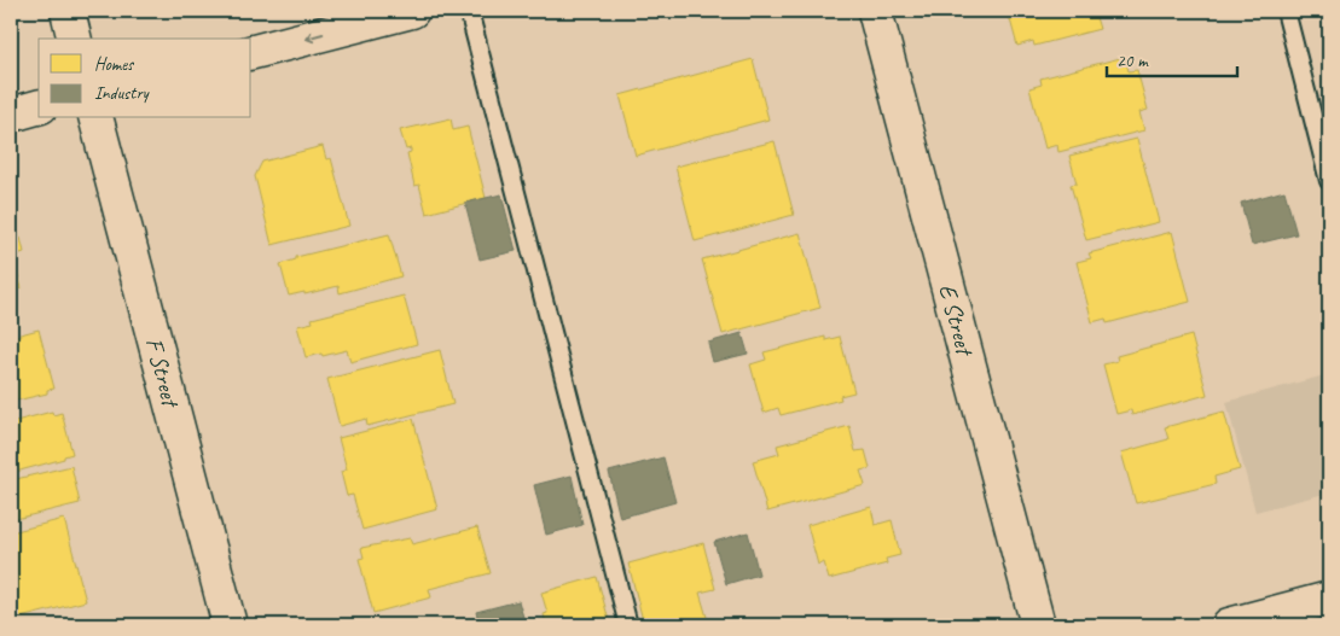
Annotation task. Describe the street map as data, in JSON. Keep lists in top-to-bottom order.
{
  "streets": {
    "street": ["E Street", "F Street"]
  },
  "legend": ["Homes", "Industry"],
  "scale_bar": "20 m"
}
